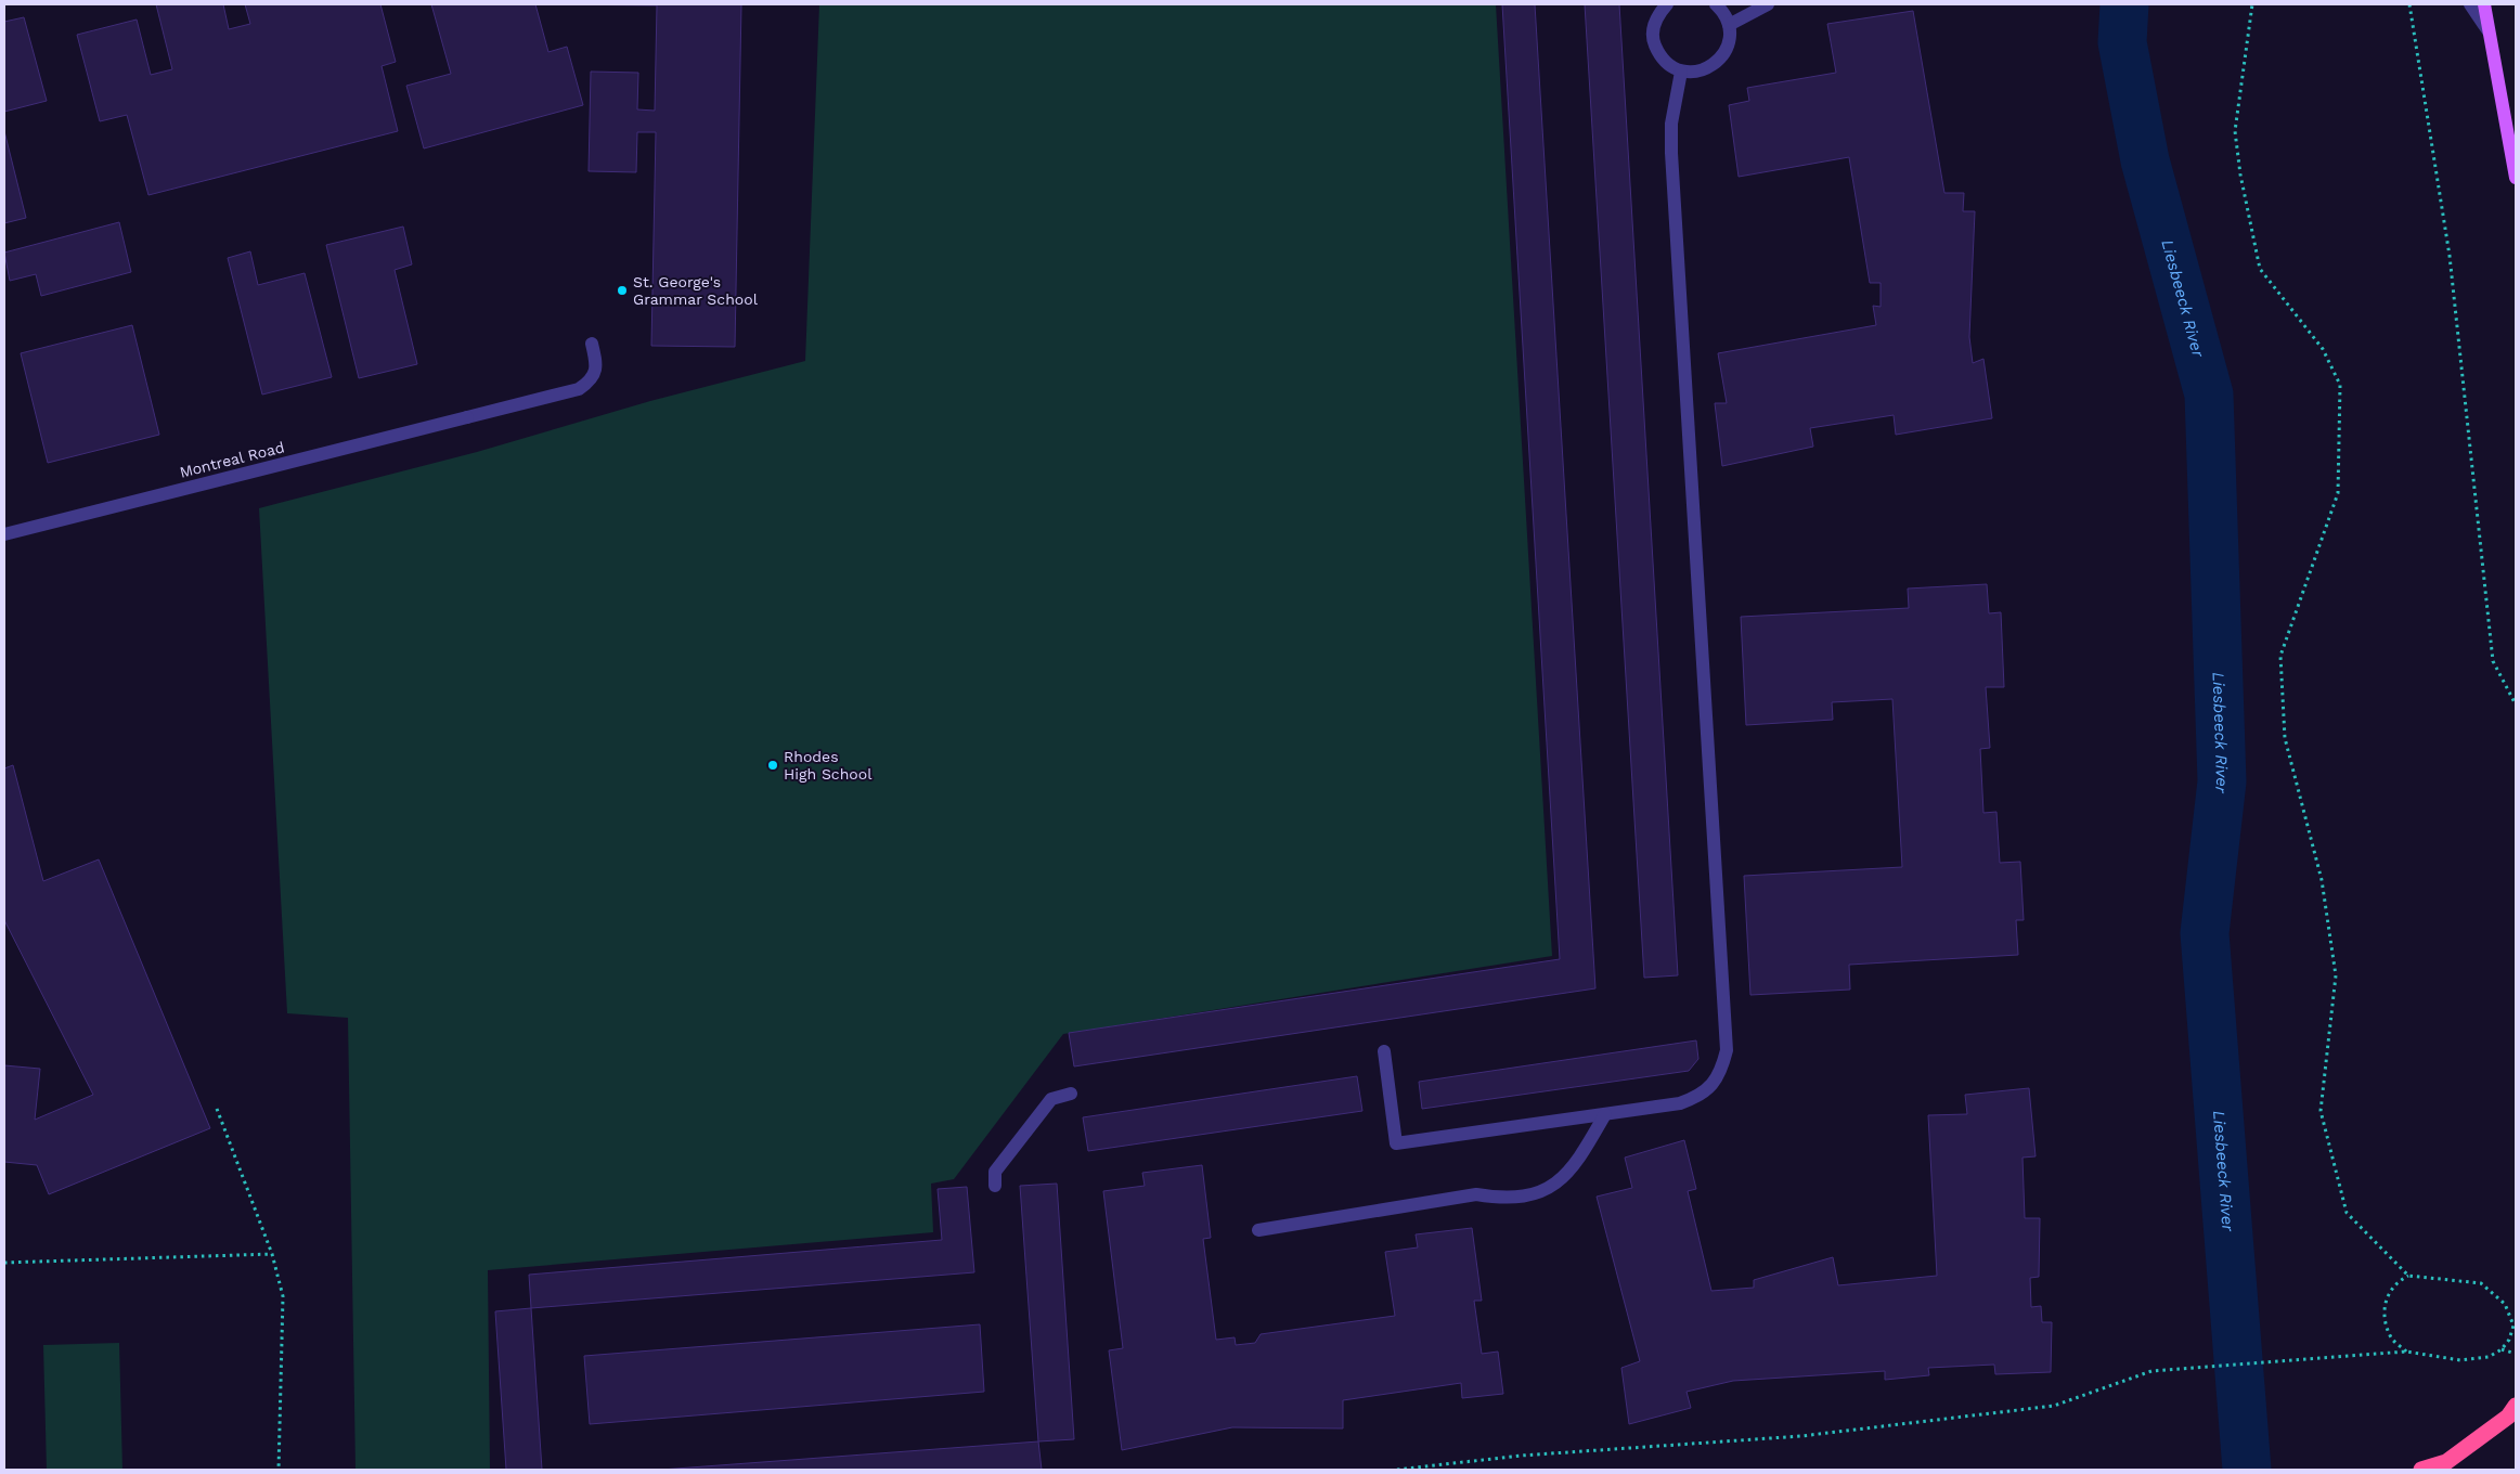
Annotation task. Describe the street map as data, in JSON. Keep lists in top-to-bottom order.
{
  "streets": {
    "street": ["Montreal Road"]
  },
  "water": ["Liesbeeck River"],
  "places": ["St. George's Grammar School", "Rhodes High School"]
}
